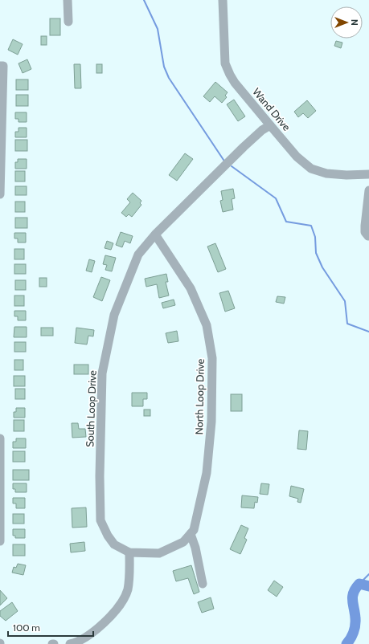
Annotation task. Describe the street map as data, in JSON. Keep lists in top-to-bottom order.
{
  "streets": {
    "street": ["Wand Drive", "North Loop Drive", "South Loop Drive"]
  },
  "crossings": [
    ["Wand Drive", "South Loop Drive"],
    ["North Loop Drive", "South Loop Drive"]
  ],
  "scale_bar": "100 m",
  "north": "right"
}
